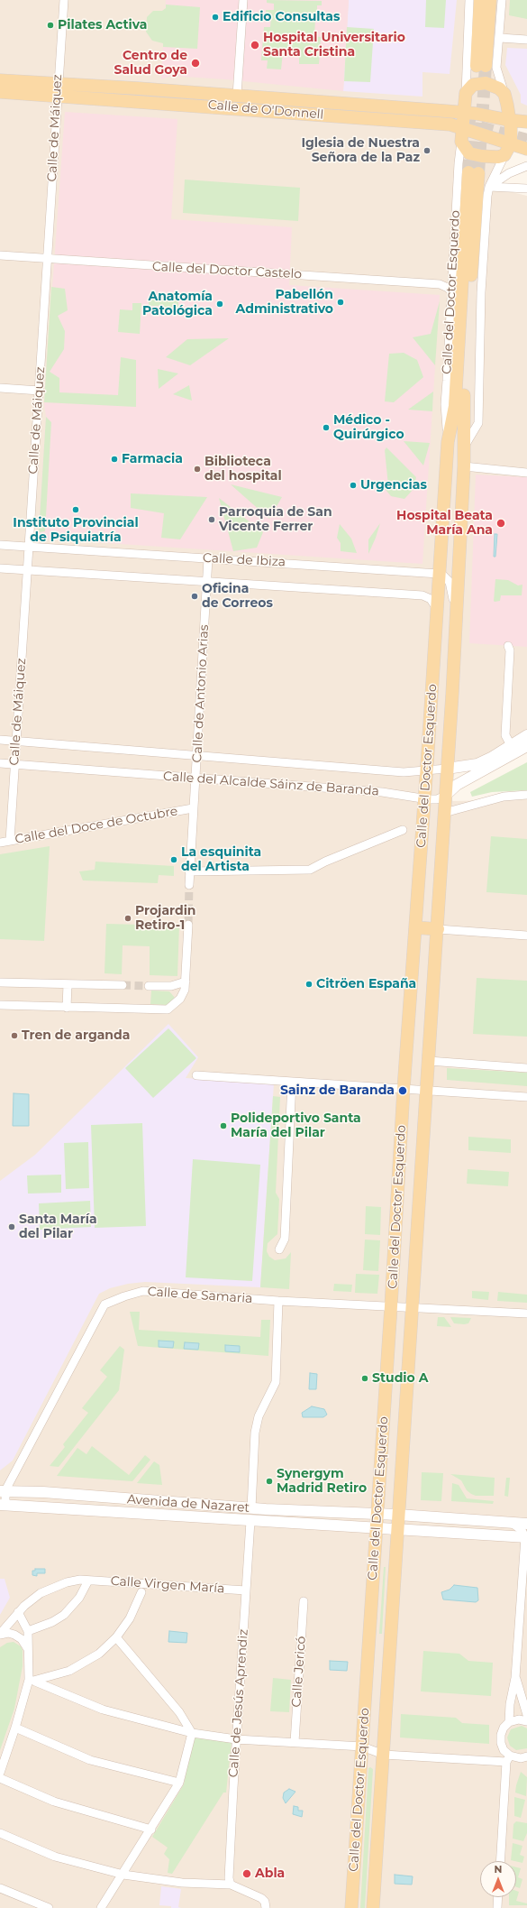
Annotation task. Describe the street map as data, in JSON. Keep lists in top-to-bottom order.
{
  "streets": {
    "main road": [
      "Calle de O'Donnell",
      "Calle del Doctor Esquerdo",
      "Calle del Alcalde Sáinz de Baranda",
      "Avenida de Nazaret"
    ],
    "street": [
      "Calle de Máiquez",
      "Calle del Doctor Castelo",
      "Calle de Ibiza",
      "Calle de Antonio Arias",
      "Calle del Doce de Octubre",
      "Calle de Samaria",
      "Calle Virgen María",
      "Calle Jericó",
      "Calle de Jesús Aprendiz"
    ]
  },
  "crossings": [
    ["Calle de O'Donnell", "Calle de Máiquez"],
    ["Calle de O'Donnell", "Calle del Doctor Esquerdo"],
    ["Calle de Máiquez", "Calle del Doctor Castelo"],
    ["Calle de Máiquez", "Calle de Ibiza"],
    ["Calle de Máiquez", "Calle del Alcalde Sáinz de Baranda"],
    ["Calle de Máiquez", "Calle del Doce de Octubre"],
    ["Calle del Doctor Castelo", "Calle del Doctor Esquerdo"],
    ["Calle del Doctor Esquerdo", "Calle de Ibiza"],
    ["Calle del Doctor Esquerdo", "Calle del Alcalde Sáinz de Baranda"],
    ["Calle del Doctor Esquerdo", "Calle de Samaria"],
    ["Calle del Doctor Esquerdo", "Avenida de Nazaret"],
    ["Calle de Ibiza", "Calle de Antonio Arias"],
    ["Calle de Antonio Arias", "Calle del Alcalde Sáinz de Baranda"],
    ["Calle de Antonio Arias", "Calle del Doce de Octubre"],
    ["Calle de Samaria", "Avenida de Nazaret"],
    ["Calle de Samaria", "Calle de Jesús Aprendiz"],
    ["Avenida de Nazaret", "Calle de Jesús Aprendiz"],
    ["Calle Virgen María", "Calle de Jesús Aprendiz"]
  ],
  "places": [
    "Edificio Consultas",
    "Pilates Activa",
    "Hospital Universitario Santa Cristina",
    "Centro de Salud Goya",
    "Iglesia de Nuestra Señora de la Paz",
    "Pabellón Administrativo",
    "Anatomía Patológica",
    "Médico - Quirúrgico",
    "Farmacia",
    "Biblioteca del hospital",
    "Urgencias",
    "Instituto Provincial de Psiquiatría",
    "Parroquia de San Vicente Ferrer",
    "Hospital Beata María Ana",
    "Oficina de Correos",
    "La esquinita del Artista",
    "Projardin Retiro-1",
    "Citröen España",
    "Tren de arganda",
    "Sainz de Baranda",
    "Polideportivo Santa María del Pilar",
    "Santa María del Pilar",
    "Studio A",
    "Synergym Madrid Retiro",
    "Abla"
  ],
  "north": "top"
}
